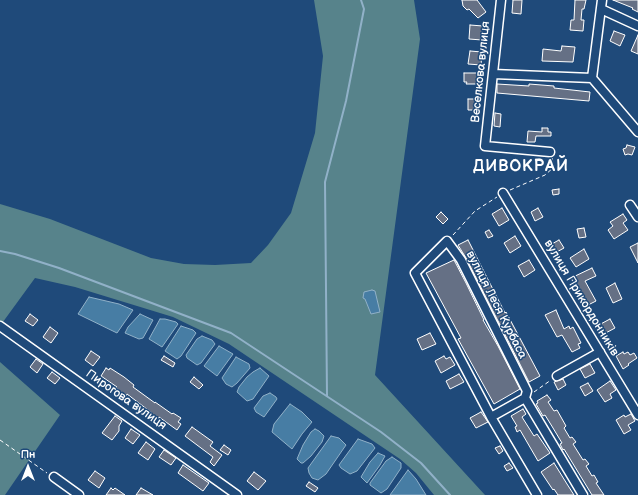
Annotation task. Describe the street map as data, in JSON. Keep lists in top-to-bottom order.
{
  "streets": {
    "street": [
      "Веселкова вулиця",
      "вулиця Прикордонників",
      "вулиця Леся Курбаса",
      "Пирогова вулиця"
    ]
  },
  "districts": ["ДИВОКРАЙ"],
  "north": "top"
}
